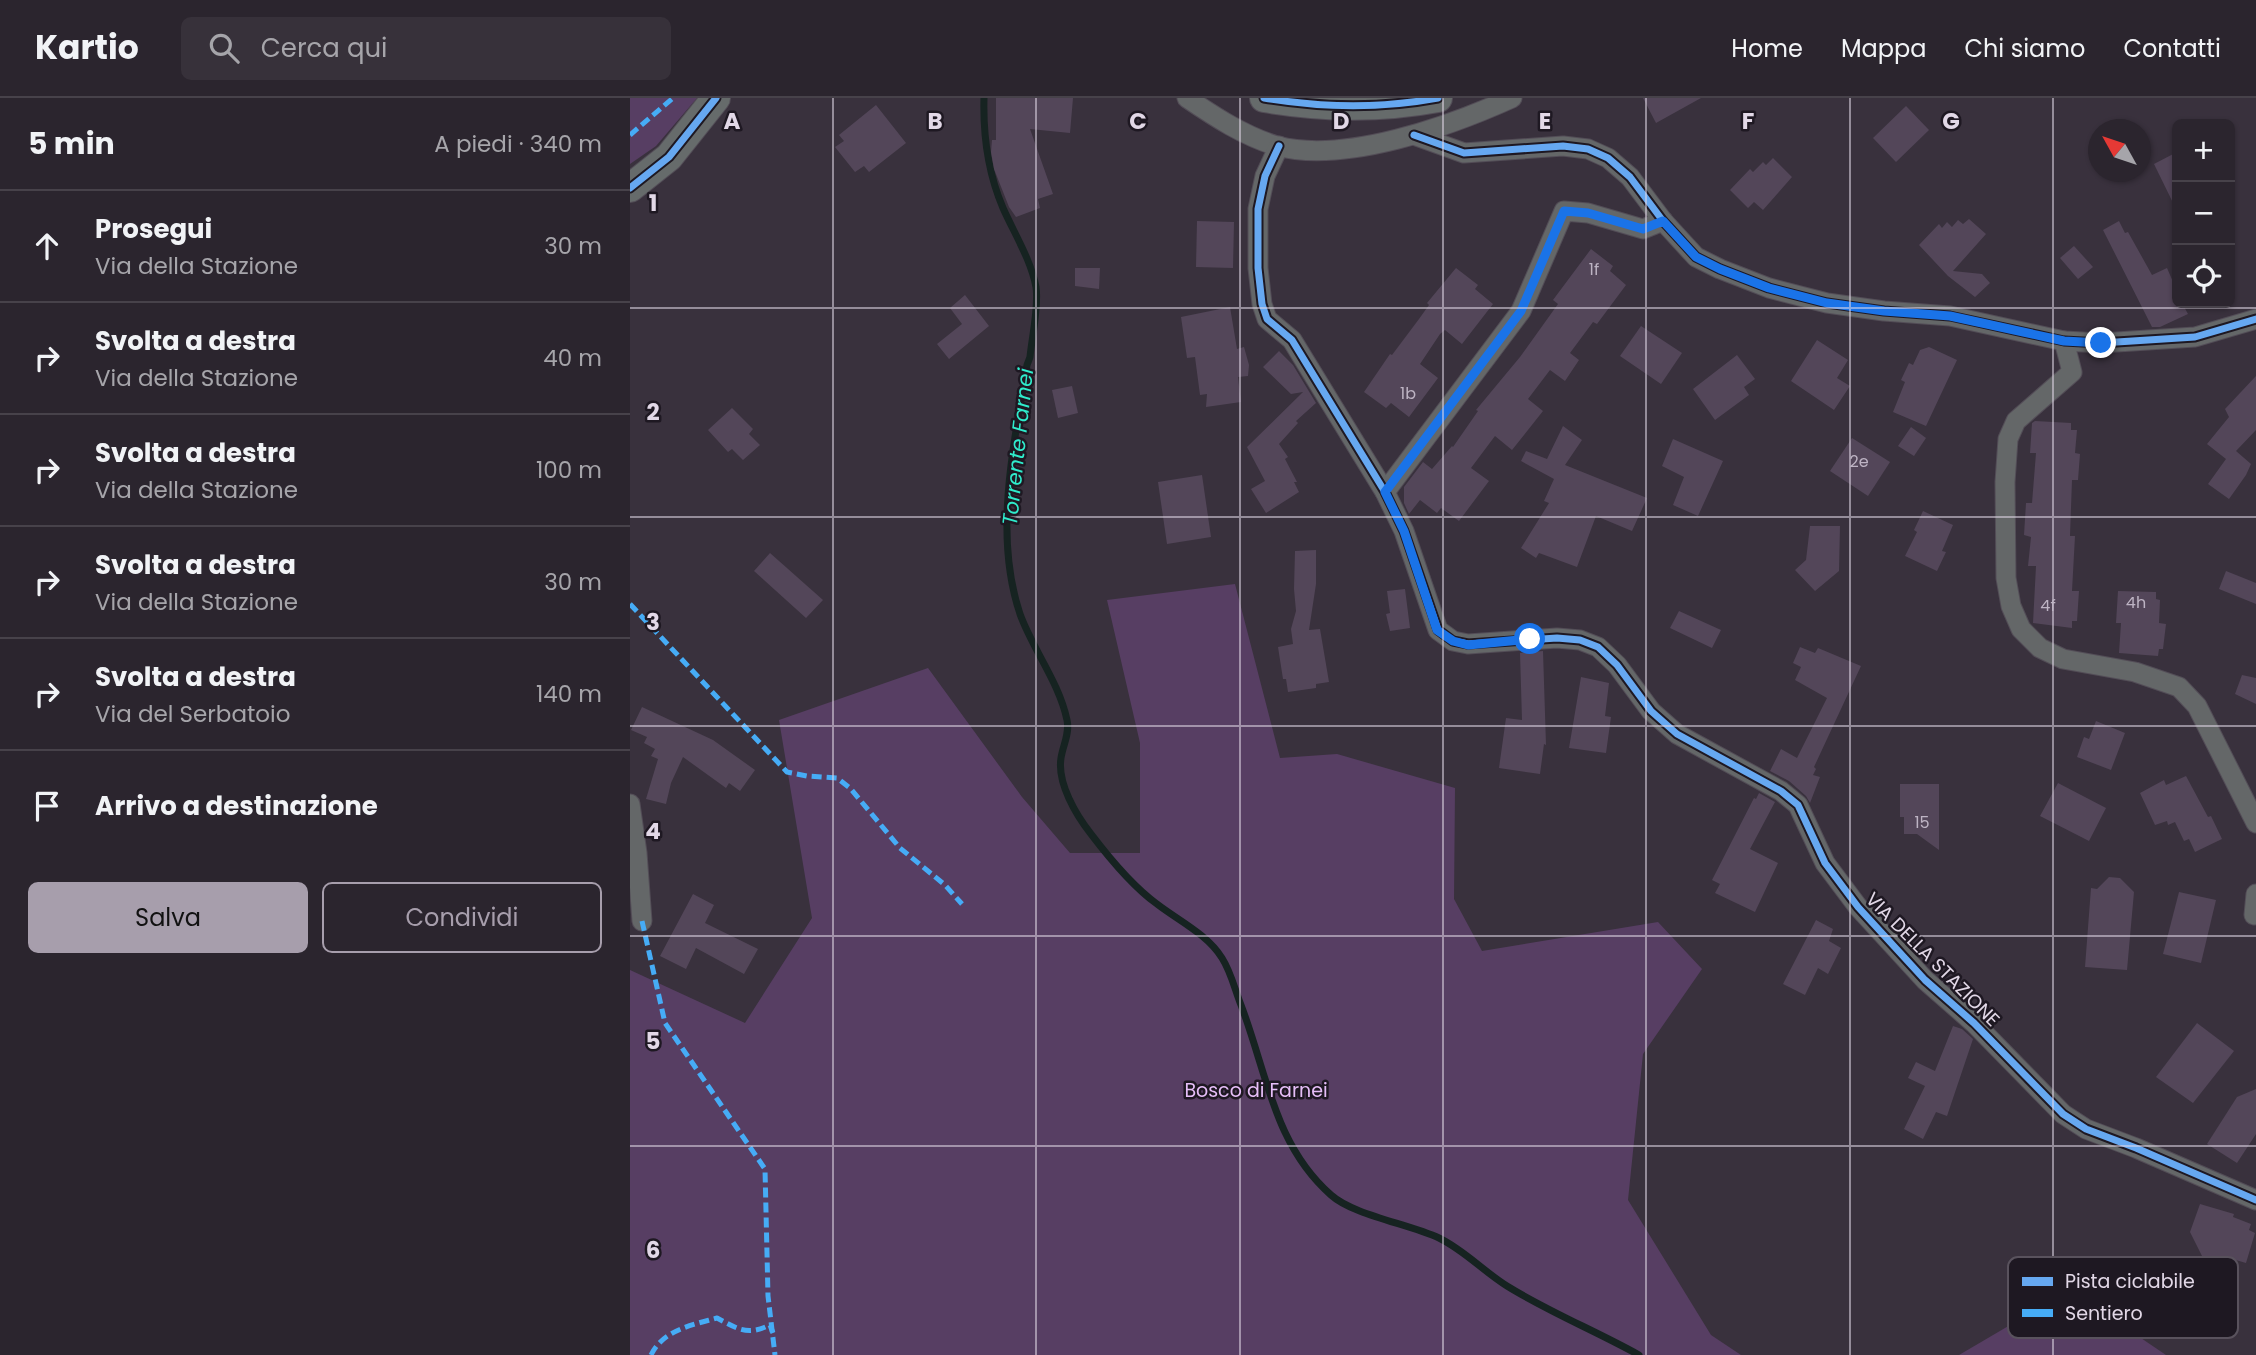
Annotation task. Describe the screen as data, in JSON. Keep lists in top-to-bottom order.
{
  "streets": {
    "street": ["VIA DELLA STAZIONE"]
  },
  "water": ["Torrente Farnei"],
  "parks": ["Bosco di Farnei"],
  "house_numbers": [
    "1f",
    "1b",
    "2e",
    "4h",
    "4f",
    "15"
  ],
  "legend": ["Pista ciclabile", "Sentiero"],
  "north": "top left",
  "page": {
    "header": "Kartio",
    "search": "Cerca qui",
    "nav": [
      "Home",
      "Mappa",
      "Chi siamo",
      "Contatti"
    ],
    "heading": ["5 min", "A piedi · 340 m"],
    "map_buttons": ["+", "−"],
    "list": [
      ["Prosegui", "Via della Stazione", "30 m"],
      ["Svolta a destra", "Via della Stazione", "40 m"],
      ["Svolta a destra", "Via della Stazione", "100 m"],
      ["Svolta a destra", "Via della Stazione", "30 m"],
      ["Svolta a destra", "Via del Serbatoio", "140 m"],
      "Arrivo a destinazione"
    ],
    "buttons": ["Salva", "Condividi"]
  },
  "grid": {
    "columns": [
      "A",
      "B",
      "C",
      "D",
      "E",
      "F",
      "G"
    ],
    "rows": [
      "1",
      "2",
      "3",
      "4",
      "5",
      "6"
    ]
  }
}
